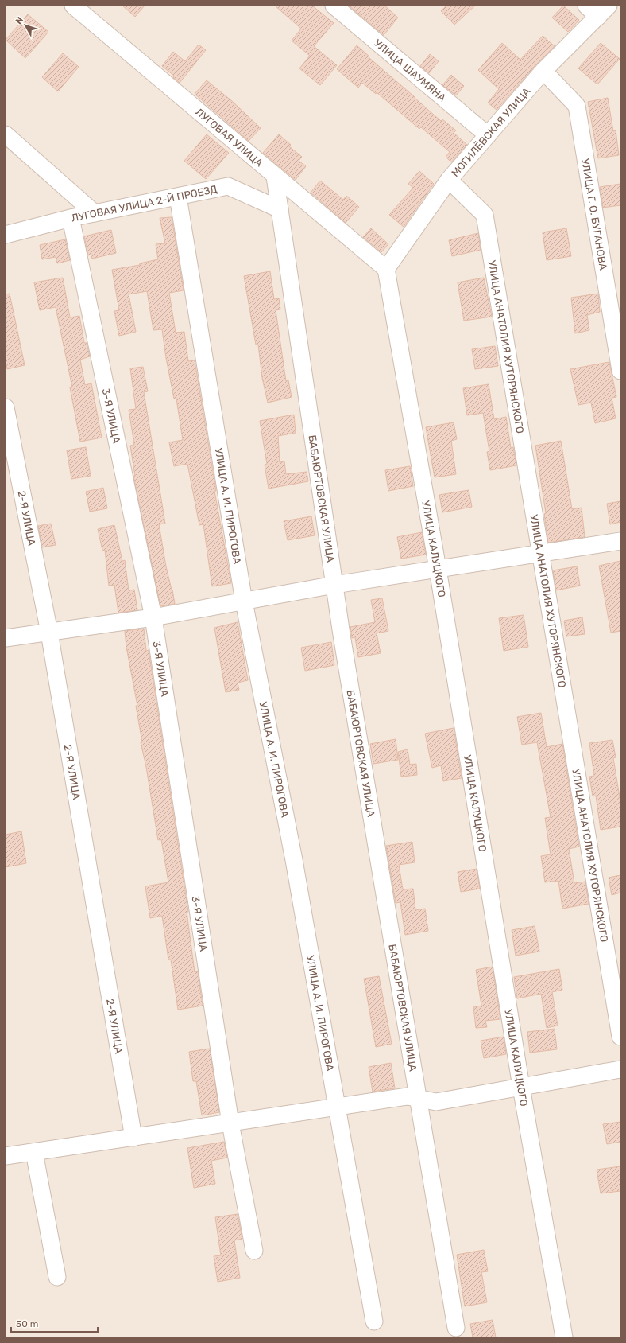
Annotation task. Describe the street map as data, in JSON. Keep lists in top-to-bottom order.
{
  "streets": {
    "street": [
      "УЛИЦА ШАУМЯНА",
      "МОГИЛЁВСКАЯ УЛИЦА",
      "ЛУГОВАЯ УЛИЦА",
      "ЛУГОВАЯ УЛИЦА 2-Й ПРОЕЗД",
      "УЛИЦА Г. О. БУГАНОВА",
      "УЛИЦА АНАТОЛИЯ ХУТОРЯНСКОГО",
      "3-Я УЛИЦА",
      "БАБАЮРТОВСКАЯ УЛИЦА",
      "УЛИЦА А. И. ПИРОГОВА",
      "2-Я УЛИЦА",
      "УЛИЦА КАЛУЦКОГО"
    ]
  },
  "crossings": [
    ["УЛИЦА ШАУМЯНА", "МОГИЛЁВСКАЯ УЛИЦА"],
    ["МОГИЛЁВСКАЯ УЛИЦА", "ЛУГОВАЯ УЛИЦА"],
    ["МОГИЛЁВСКАЯ УЛИЦА", "УЛИЦА Г. О. БУГАНОВА"],
    ["МОГИЛЁВСКАЯ УЛИЦА", "УЛИЦА АНАТОЛИЯ ХУТОРЯНСКОГО"],
    ["МОГИЛЁВСКАЯ УЛИЦА", "УЛИЦА КАЛУЦКОГО"],
    ["ЛУГОВАЯ УЛИЦА", "БАБАЮРТОВСКАЯ УЛИЦА"],
    ["ЛУГОВАЯ УЛИЦА", "УЛИЦА КАЛУЦКОГО"],
    ["ЛУГОВАЯ УЛИЦА 2-Й ПРОЕЗД", "3-Я УЛИЦА"],
    ["ЛУГОВАЯ УЛИЦА 2-Й ПРОЕЗД", "БАБАЮРТОВСКАЯ УЛИЦА"],
    ["ЛУГОВАЯ УЛИЦА 2-Й ПРОЕЗД", "УЛИЦА А. И. ПИРОГОВА"]
  ],
  "scale_bar": "50 m",
  "north": "top left"
}
